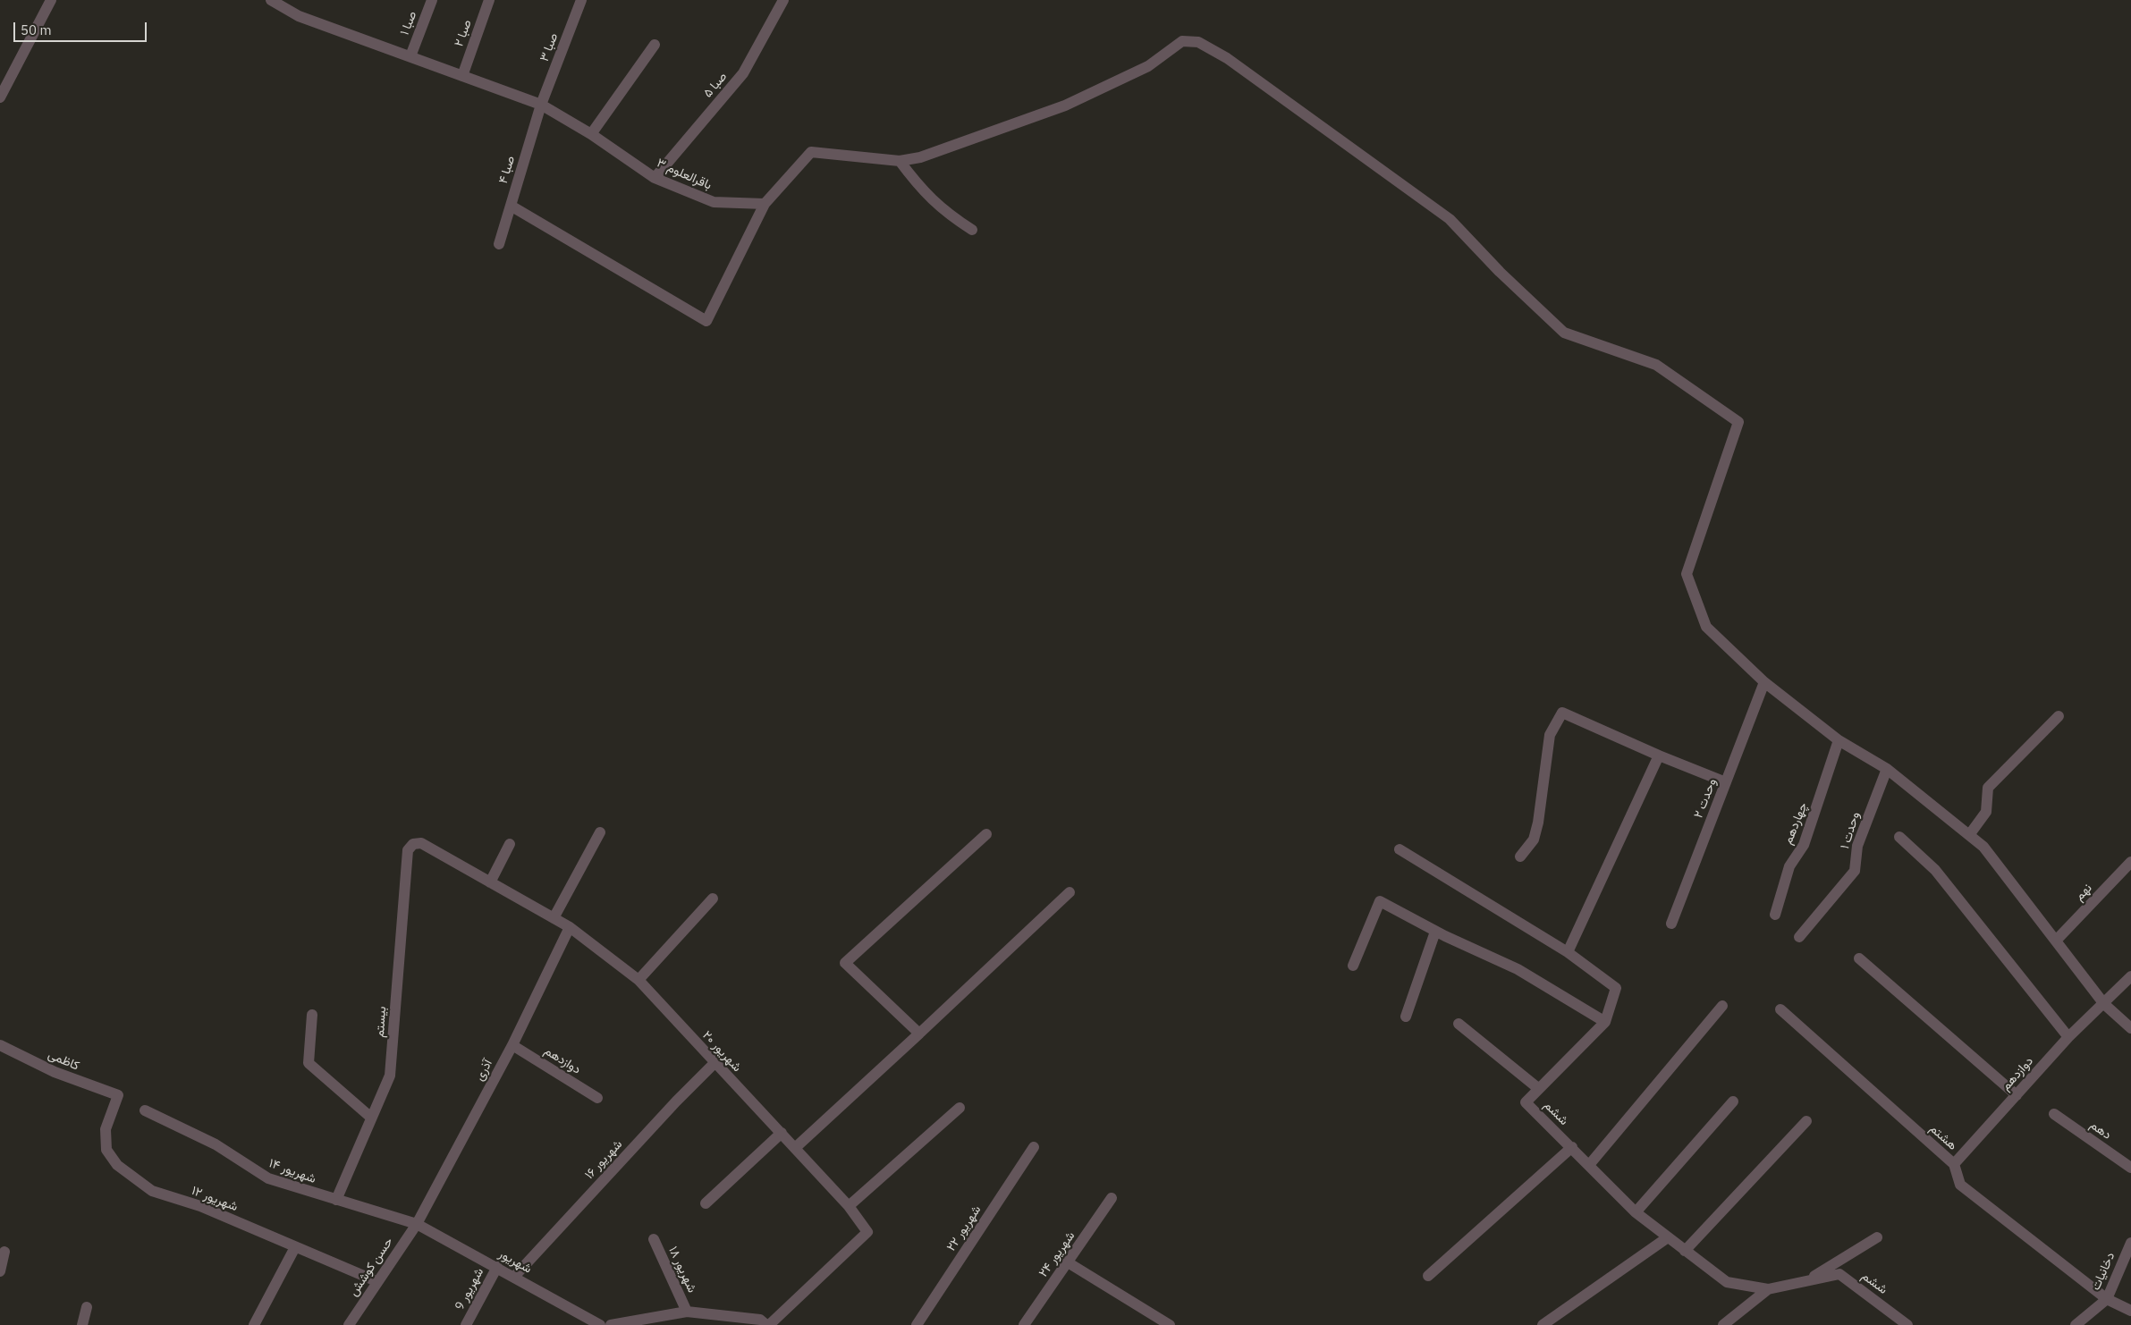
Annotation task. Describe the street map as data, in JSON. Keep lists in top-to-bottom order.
{
  "streets": {
    "street": [
      "صبا ۱",
      "صبا ۲",
      "صبا ۳",
      "صبا ۵",
      "صبا ۴",
      "باقرالعلوم ۳",
      "وحدت ۲",
      "چهاردهم",
      "وحدت ۱",
      "نهم",
      "بیستم",
      "شهریور ۲۰",
      "کاظمی",
      "دوازدهم",
      "آذری",
      "ششم",
      "دهم",
      "هشتم",
      "شهریور ۱۶",
      "شهریور ۱۴",
      "شهریور ۱۲",
      "شهریور ۲۲",
      "شهریور ۲۴",
      "شهریور",
      "حسن کوشش",
      "شهریور ۱۸",
      "دخانیات",
      "شهریور 9"
    ]
  },
  "crossings": [
    ["صبا ۱", "باقرالعلوم ۳"],
    ["صبا ۲", "باقرالعلوم ۳"],
    ["صبا ۳", "صبا ۴"],
    ["صبا ۳", "باقرالعلوم ۳"],
    ["صبا ۵", "باقرالعلوم ۳"],
    ["صبا ۴", "باقرالعلوم ۳"],
    ["بیستم", "شهریور ۲۰"],
    ["بیستم", "شهریور ۱۴"],
    ["شهریور ۲۰", "آذری"],
    ["شهریور ۲۰", "شهریور ۱۶"],
    ["کاظمی", "شهریور ۱۲"],
    ["دوازدهم", "آذری"],
    ["دوازدهم", "هشتم"],
    ["آذری", "شهریور ۱۴"],
    ["آذری", "شهریور"],
    ["آذری", "حسن کوشش"],
    ["هشتم", "دخانیات"],
    ["شهریور ۱۶", "شهریور"],
    ["شهریور ۱۴", "شهریور"],
    ["شهریور ۱۴", "حسن کوشش"],
    ["شهریور ۱۲", "حسن کوشش"],
    ["شهریور", "حسن کوشش"],
    ["شهریور", "شهریور 9"]
  ],
  "scale_bar": "50 m"
}
